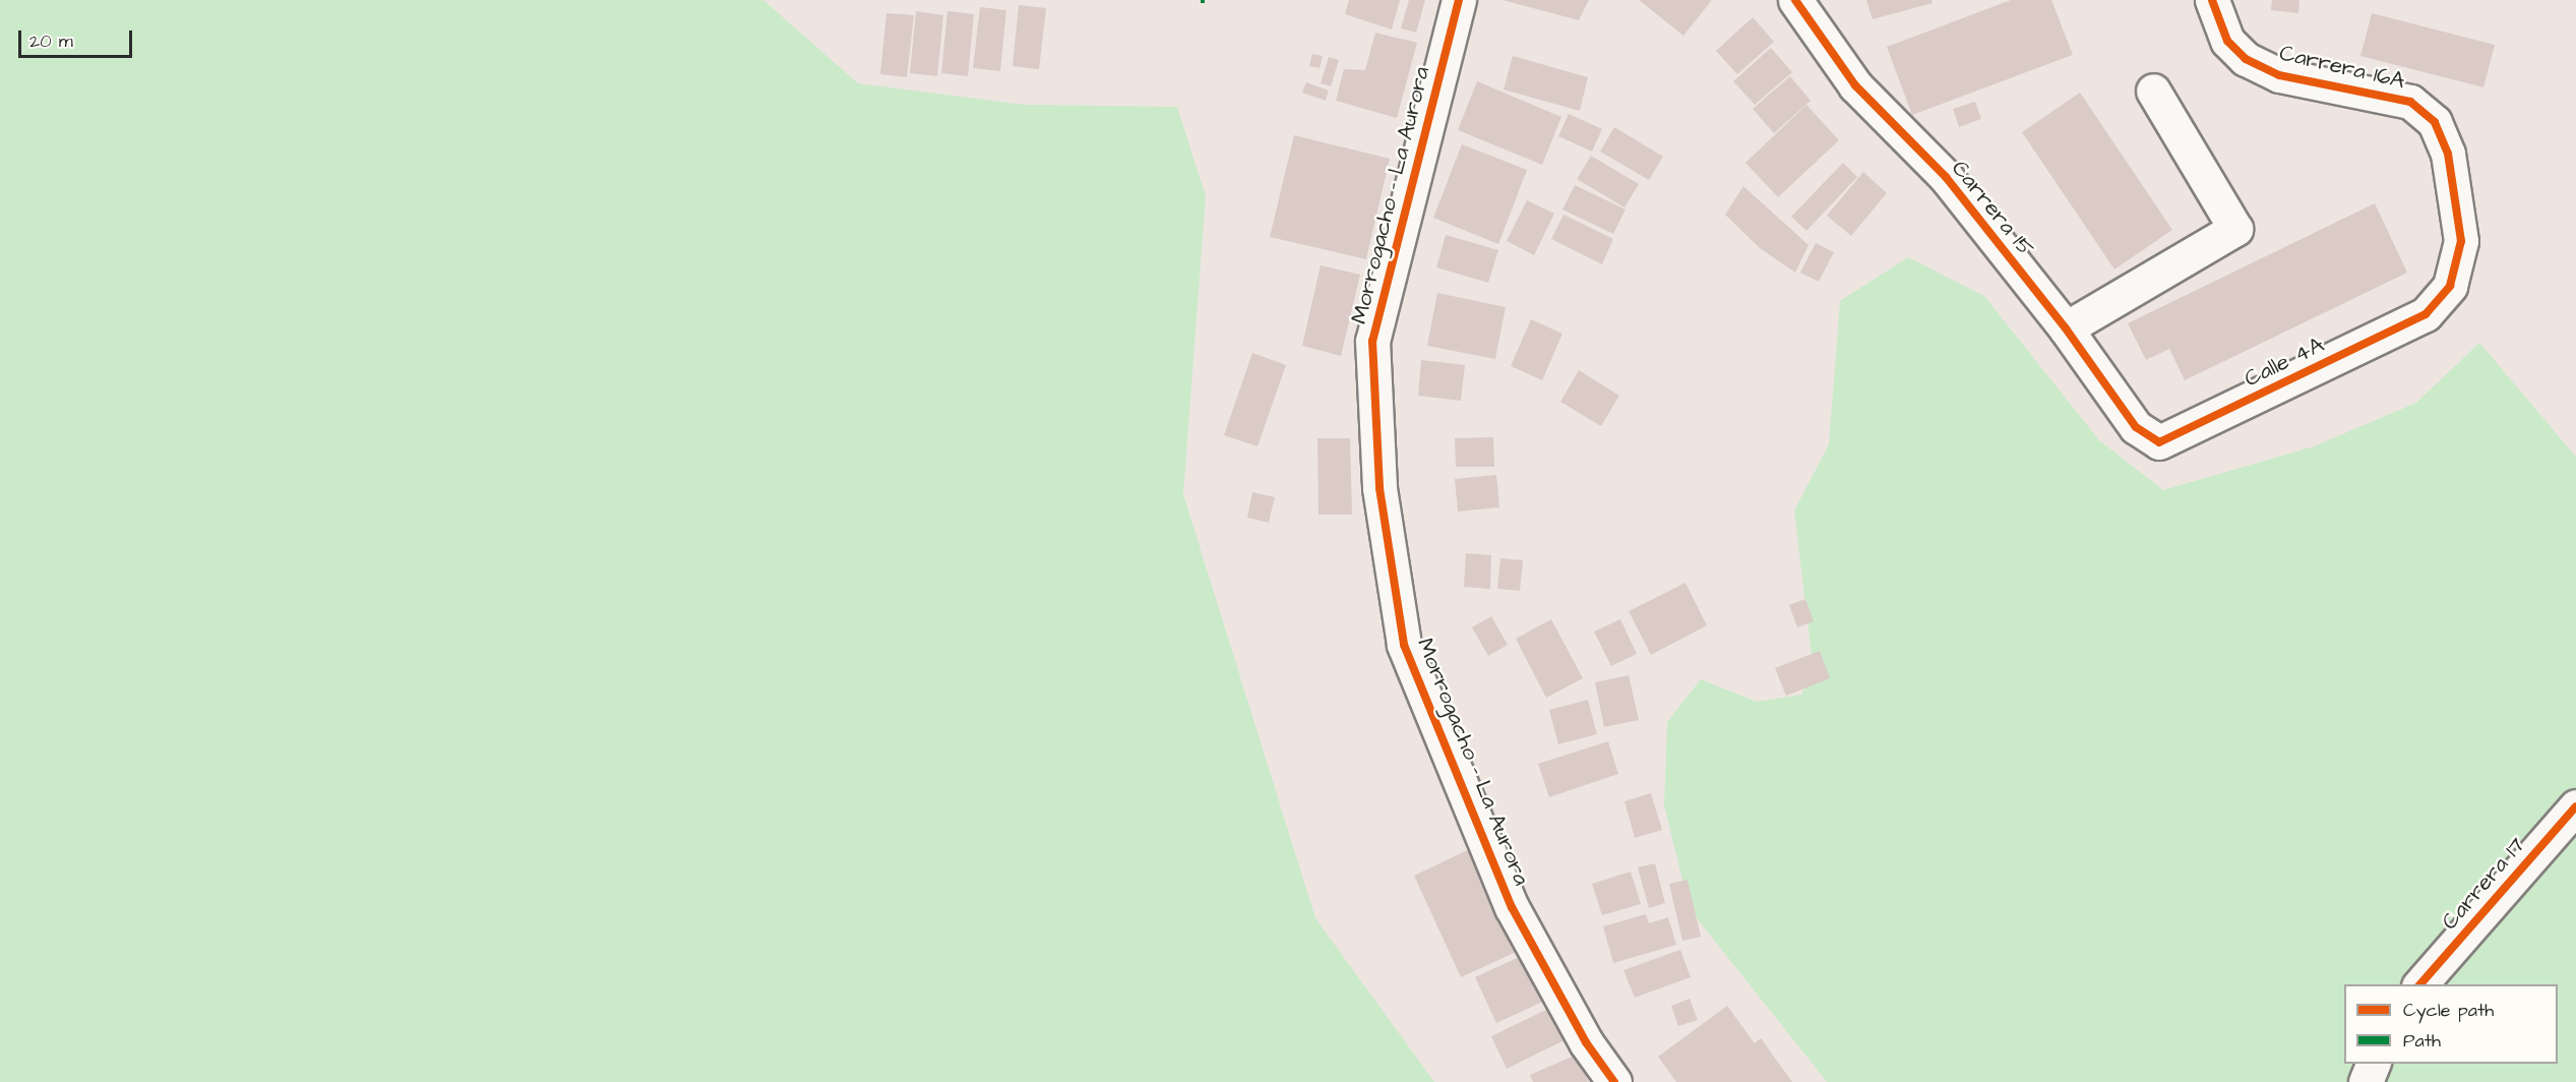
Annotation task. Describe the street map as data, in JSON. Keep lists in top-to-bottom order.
{
  "streets": {
    "street": [
      "Carrera 16A",
      "Morrogacho - La Aurora",
      "Carrera 15",
      "Calle 4A",
      "Carrera 17"
    ]
  },
  "crossings": [
    ["Carrera 16A", "Calle 4A"],
    ["Carrera 15", "Calle 4A"]
  ],
  "legend": ["Cycle path", "Path"],
  "scale_bar": "20 m"
}
